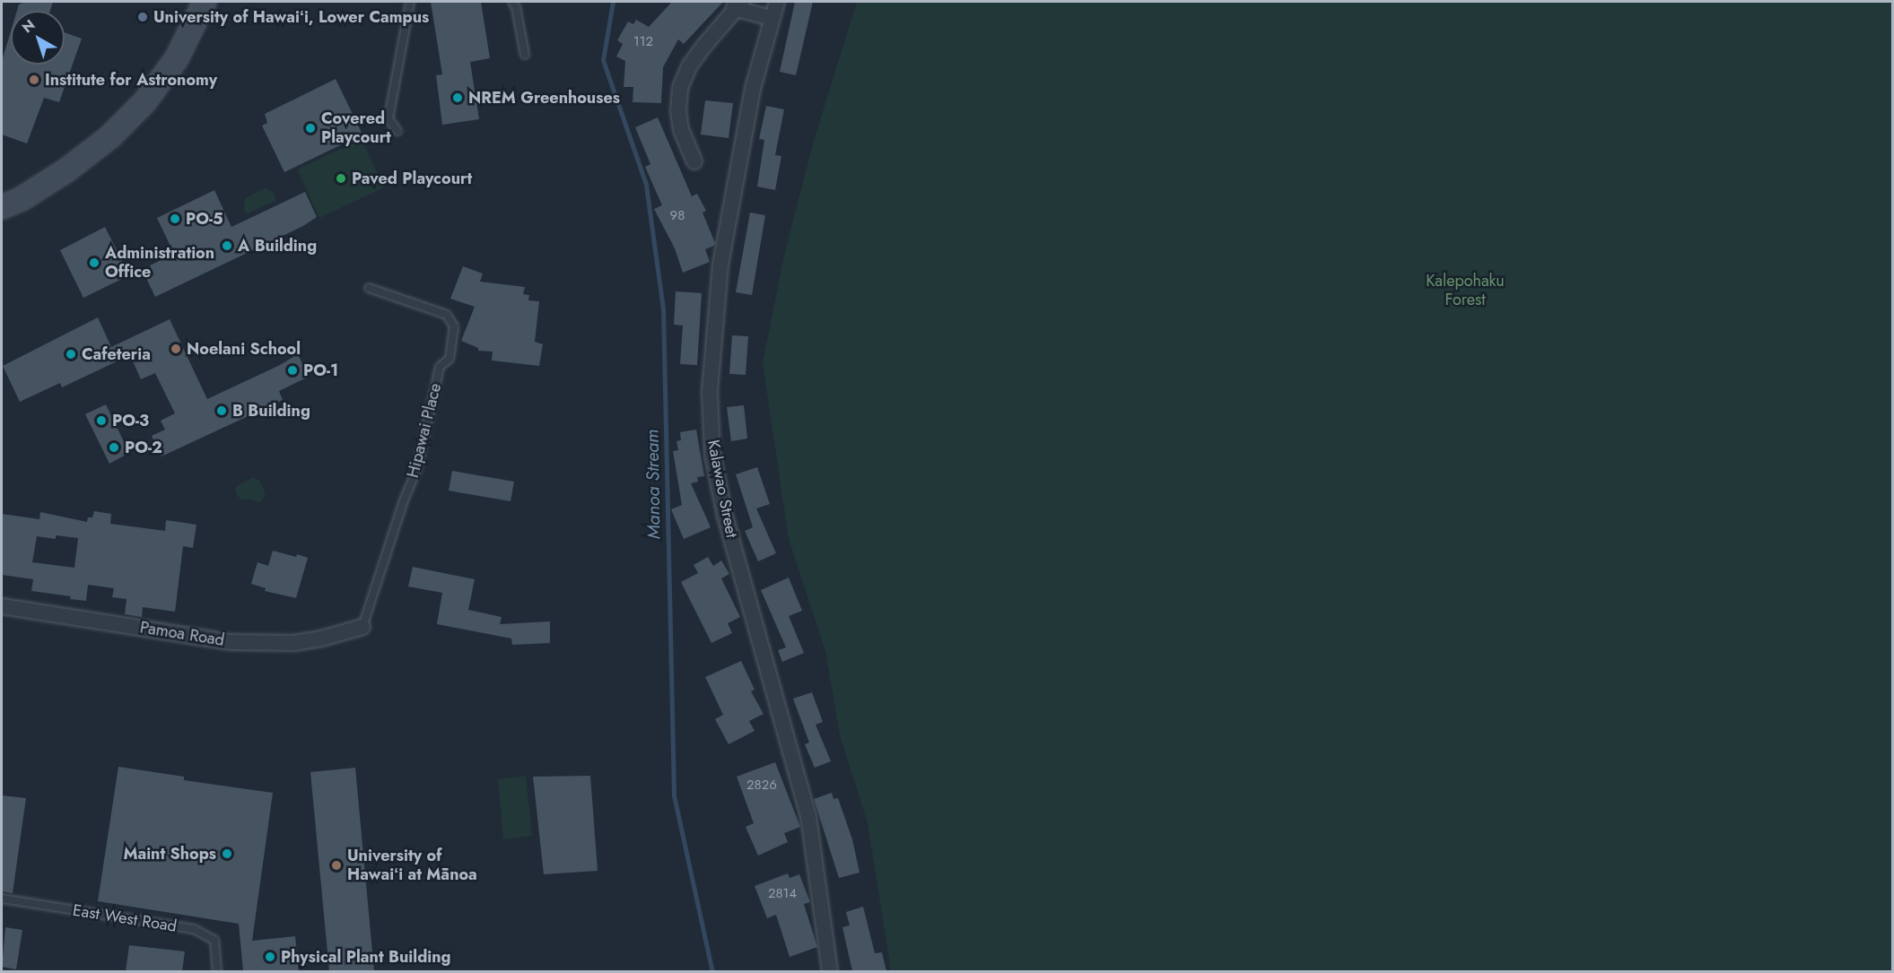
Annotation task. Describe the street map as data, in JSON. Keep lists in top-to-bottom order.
{
  "streets": {
    "street": ["Kalawao Street", "Pamoa Road"],
    "lane": ["Hipawai Place", "East West Road"]
  },
  "crossings": [
    ["Hipawai Place", "Pamoa Road"]
  ],
  "water": ["Manoa Stream"],
  "parks": ["Kalepohaku Forest"],
  "places": [
    "University of Hawaiʻi, Lower Campus",
    "Institute for Astronomy",
    "NREM Greenhouses",
    "Covered Playcourt",
    "Paved Playcourt",
    "PO-5",
    "A Building",
    "Administration Office",
    "Noelani School",
    "Cafeteria",
    "PO-1",
    "B Building",
    "PO-3",
    "PO-2",
    "Maint Shops",
    "University of Hawaiʻi at Mānoa",
    "Physical Plant Building"
  ],
  "house_numbers": [
    "112",
    "98",
    "2826",
    "2814"
  ],
  "north": "top left"
}
